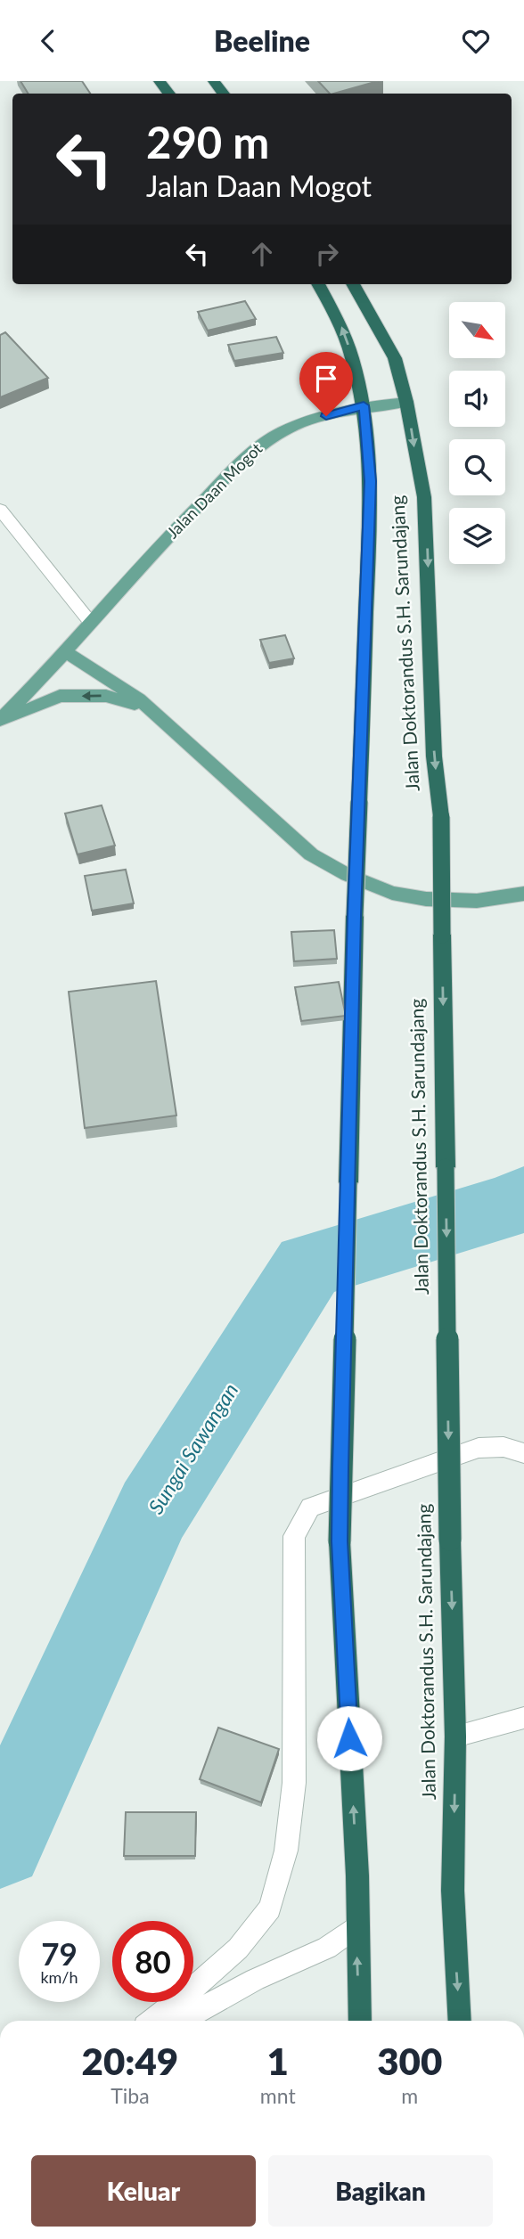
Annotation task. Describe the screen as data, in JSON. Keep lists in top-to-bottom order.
{
  "streets": {
    "highway": ["Jalan Doktorandus S.H. Sarundajang"],
    "main road": ["Jalan Daan Mogot"]
  },
  "crossings": [
    ["Jalan Daan Mogot", "Jalan Doktorandus S.H. Sarundajang"]
  ],
  "water": ["Sungai Sawangan"],
  "north": "bottom right",
  "page": {
    "header": "Beeline",
    "turn": ["290 m", "Jalan Daan Mogot"],
    "speed": "79 km/h",
    "limit": "80",
    "eta": [
      "20:49",
      "Tiba",
      "1",
      "mnt",
      "300",
      "m"
    ],
    "buttons": ["Keluar", "Bagikan"]
  }
}
